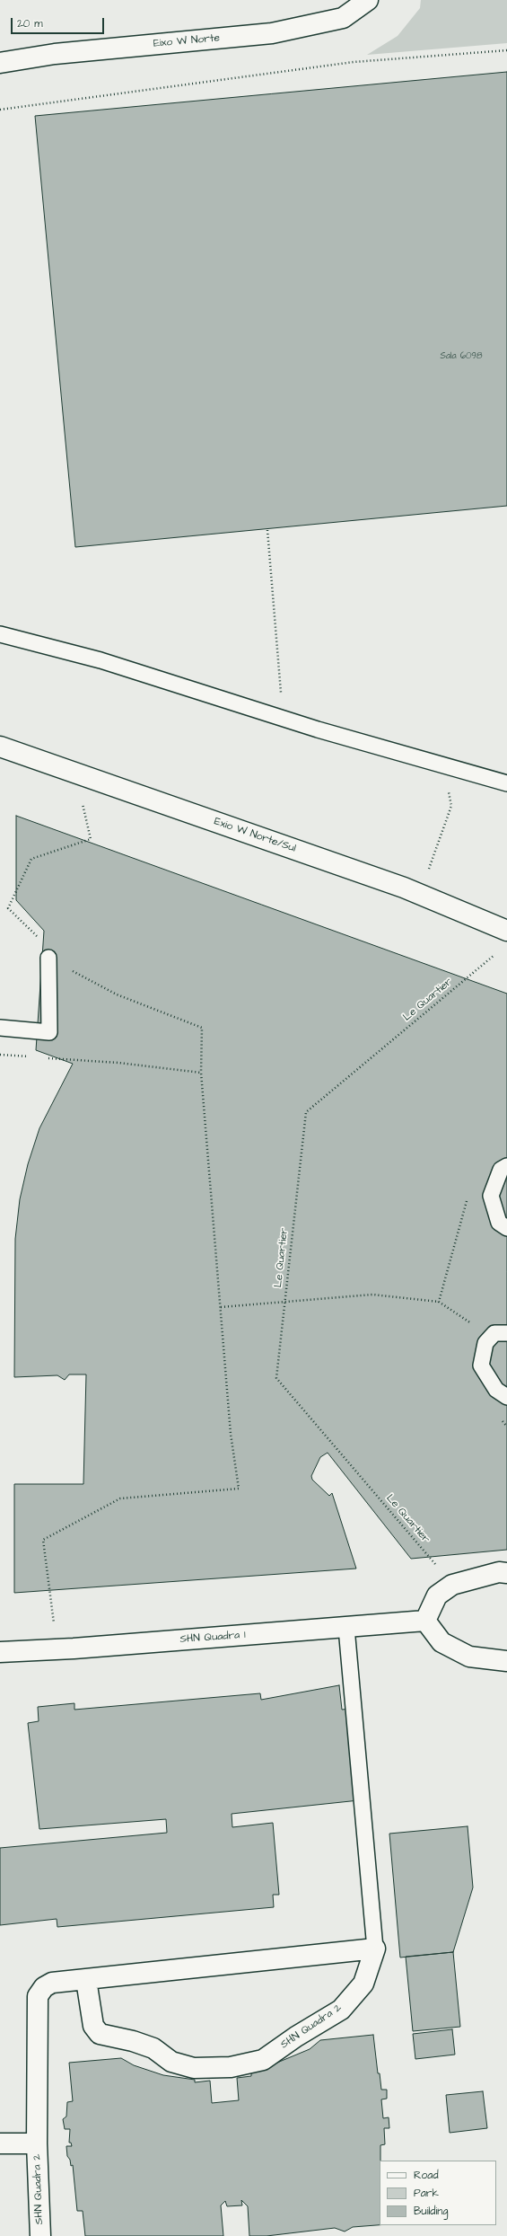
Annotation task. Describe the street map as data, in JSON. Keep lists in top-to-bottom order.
{
  "streets": {
    "street": [
      "Eixo W Norte",
      "Exio W Norte/Sul",
      "SHN Quadra 1",
      "SHN Quadra 2"
    ],
    "path": ["Le Quartier"]
  },
  "house_numbers": ["Sala 6098"],
  "legend": ["Road", "Park", "Building"],
  "scale_bar": "20 m"
}
